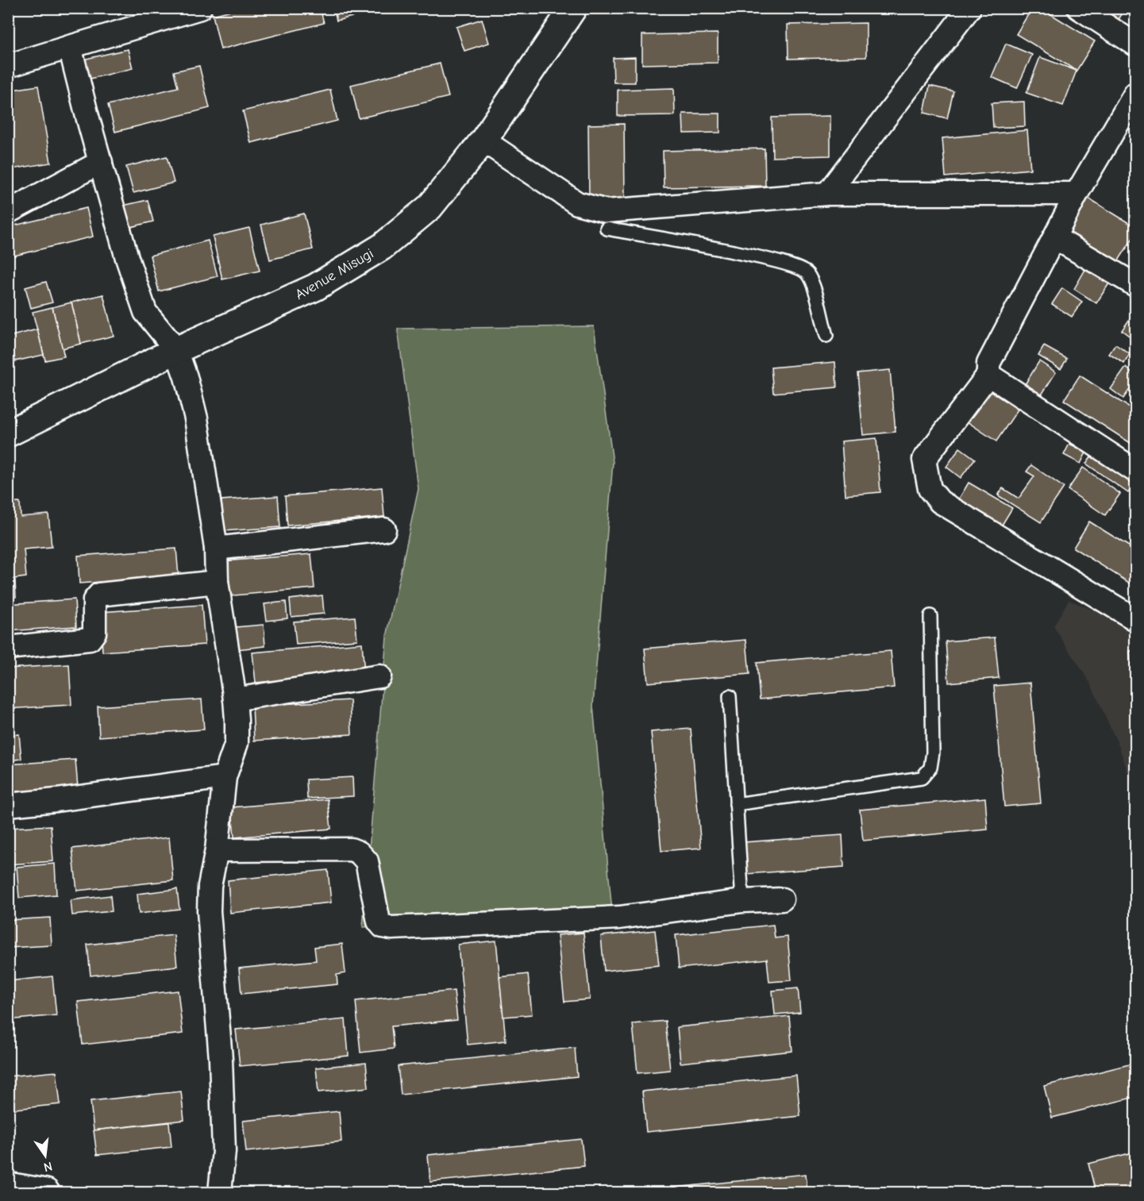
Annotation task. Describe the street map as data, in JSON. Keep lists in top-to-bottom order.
{
  "streets": {
    "street": ["Avenue Misugi"]
  },
  "north": "bottom"
}
